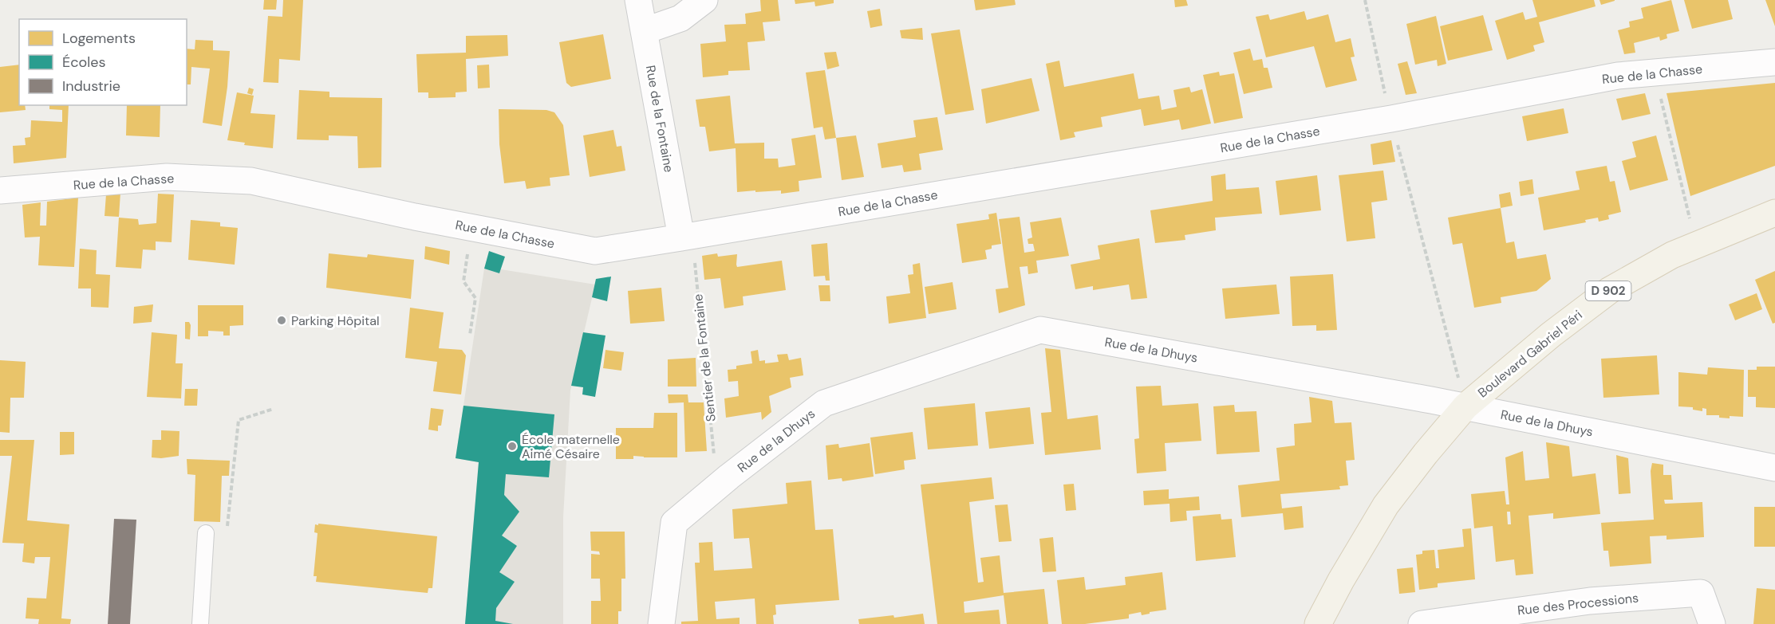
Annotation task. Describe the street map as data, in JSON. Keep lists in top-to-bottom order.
{
  "streets": {
    "main road": ["D 902", "Boulevard Gabriel Péri"],
    "street": [
      "Rue de la Chasse",
      "Rue de la Fontaine",
      "Rue de la Dhuys",
      "Rue des Processions"
    ],
    "path": ["Sentier de la Fontaine"]
  },
  "crossings": [
    ["Rue de la Chasse", "Rue de la Fontaine"],
    ["Rue de la Chasse", "Sentier de la Fontaine"],
    ["Rue de la Fontaine", "Sentier de la Fontaine"],
    ["D 902", "Rue de la Dhuys"],
    ["D 902", "Boulevard Gabriel Péri"],
    ["Rue de la Dhuys", "Boulevard Gabriel Péri"],
    ["Rue de la Dhuys", "Sentier de la Fontaine"]
  ],
  "places": ["Parking Hôpital", "École maternelle Aimé Césaire"],
  "legend": ["Logements", "Écoles", "Industrie"]
}
